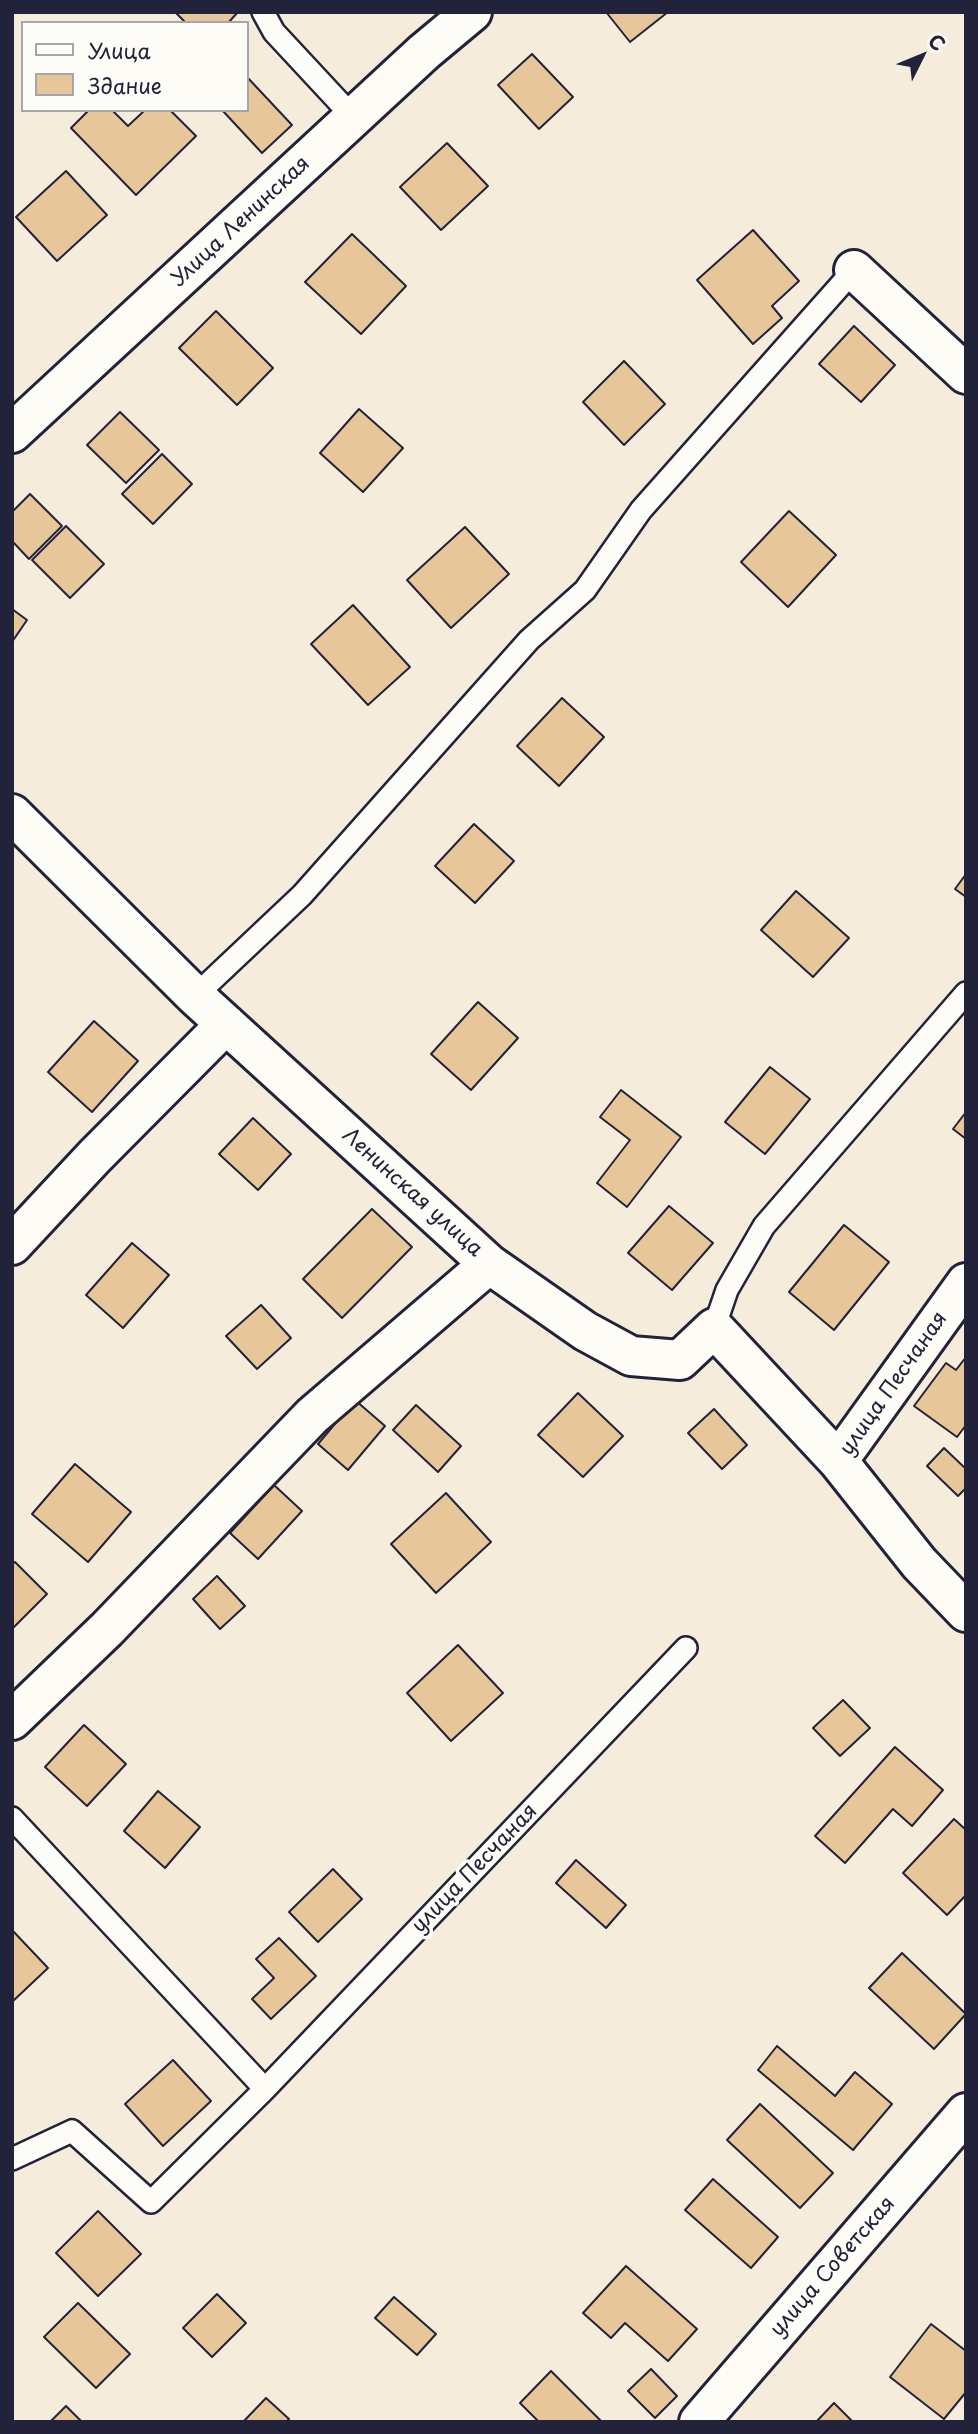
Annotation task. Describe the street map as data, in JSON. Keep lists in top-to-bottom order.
{
  "streets": {
    "street": [
      "Улица Ленинская",
      "Ленинская улица",
      "улица Песчаная",
      "улица Советская"
    ]
  },
  "legend": ["Улица", "Здание"],
  "north": "top right"
}
